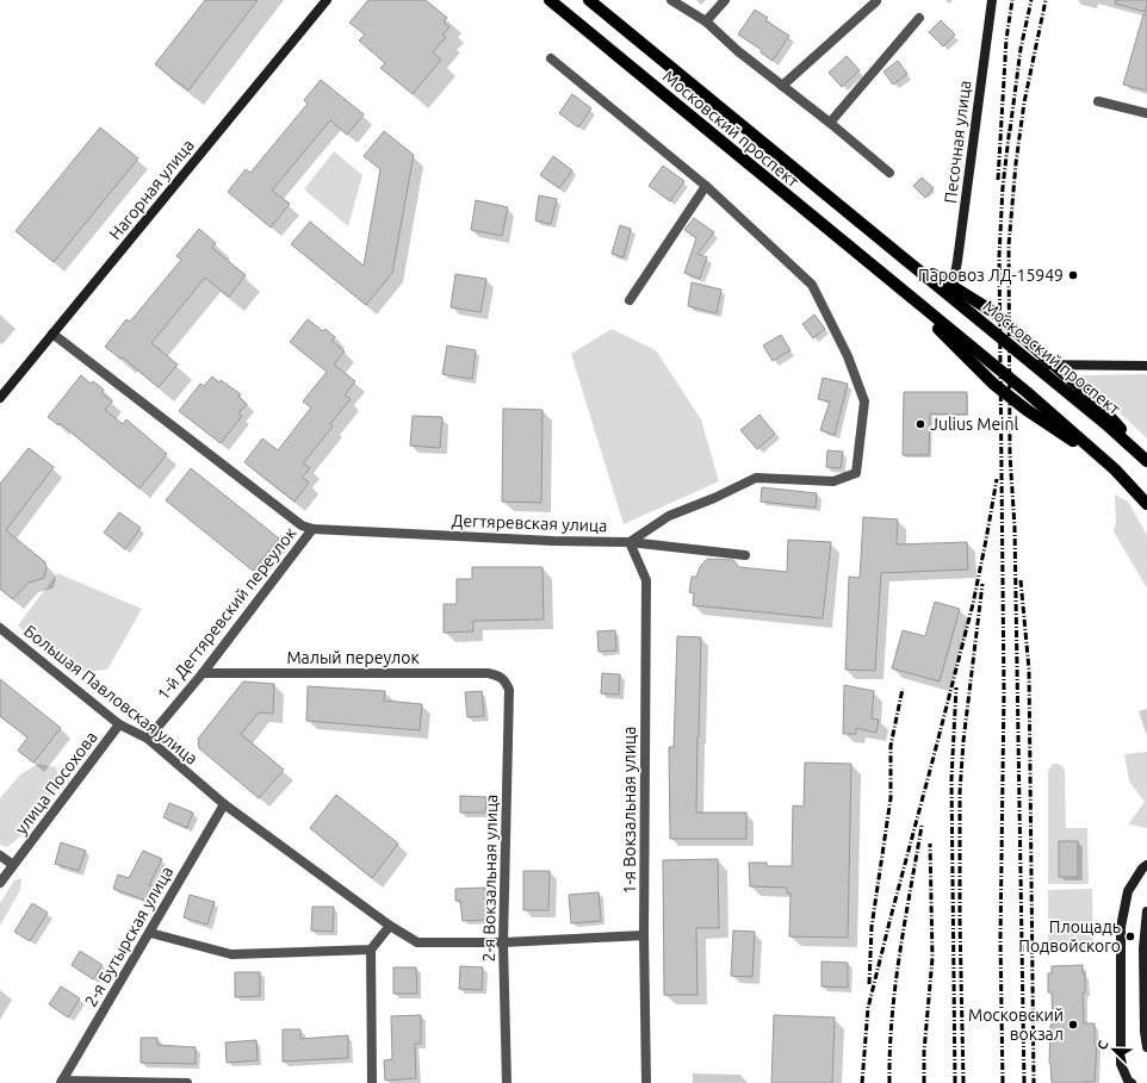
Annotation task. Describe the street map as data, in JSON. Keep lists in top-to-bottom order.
{
  "streets": {
    "main road": ["Московский проспект", "Песочная улица", "Нагорная улица"],
    "street": [
      "Дегтяревская улица",
      "1-й Дегтяревский переулок",
      "Малый переулок",
      "Большая Павловская улица",
      "улица Посохова",
      "1-я Вокзальная улица",
      "2-я Вокзальная улица",
      "2-я Бутырская улица"
    ]
  },
  "crossings": [
    ["Московский проспект", "Песочная улица"],
    ["Дегтяревская улица", "1-й Дегтяревский переулок"],
    ["Дегтяревская улица", "1-я Вокзальная улица"],
    ["1-й Дегтяревский переулок", "Малый переулок"],
    ["1-й Дегтяревский переулок", "Большая Павловская улица"],
    ["Малый переулок", "2-я Вокзальная улица"],
    ["Большая Павловская улица", "улица Посохова"],
    ["Большая Павловская улица", "1-я Вокзальная улица"],
    ["Большая Павловская улица", "2-я Вокзальная улица"],
    ["Большая Павловская улица", "2-я Бутырская улица"]
  ],
  "places": [
    "Паровоз ЛД-15949",
    "Julius Meinl",
    "Площадь Подвойского",
    "Московский вокзал"
  ],
  "north": "top left"
}
